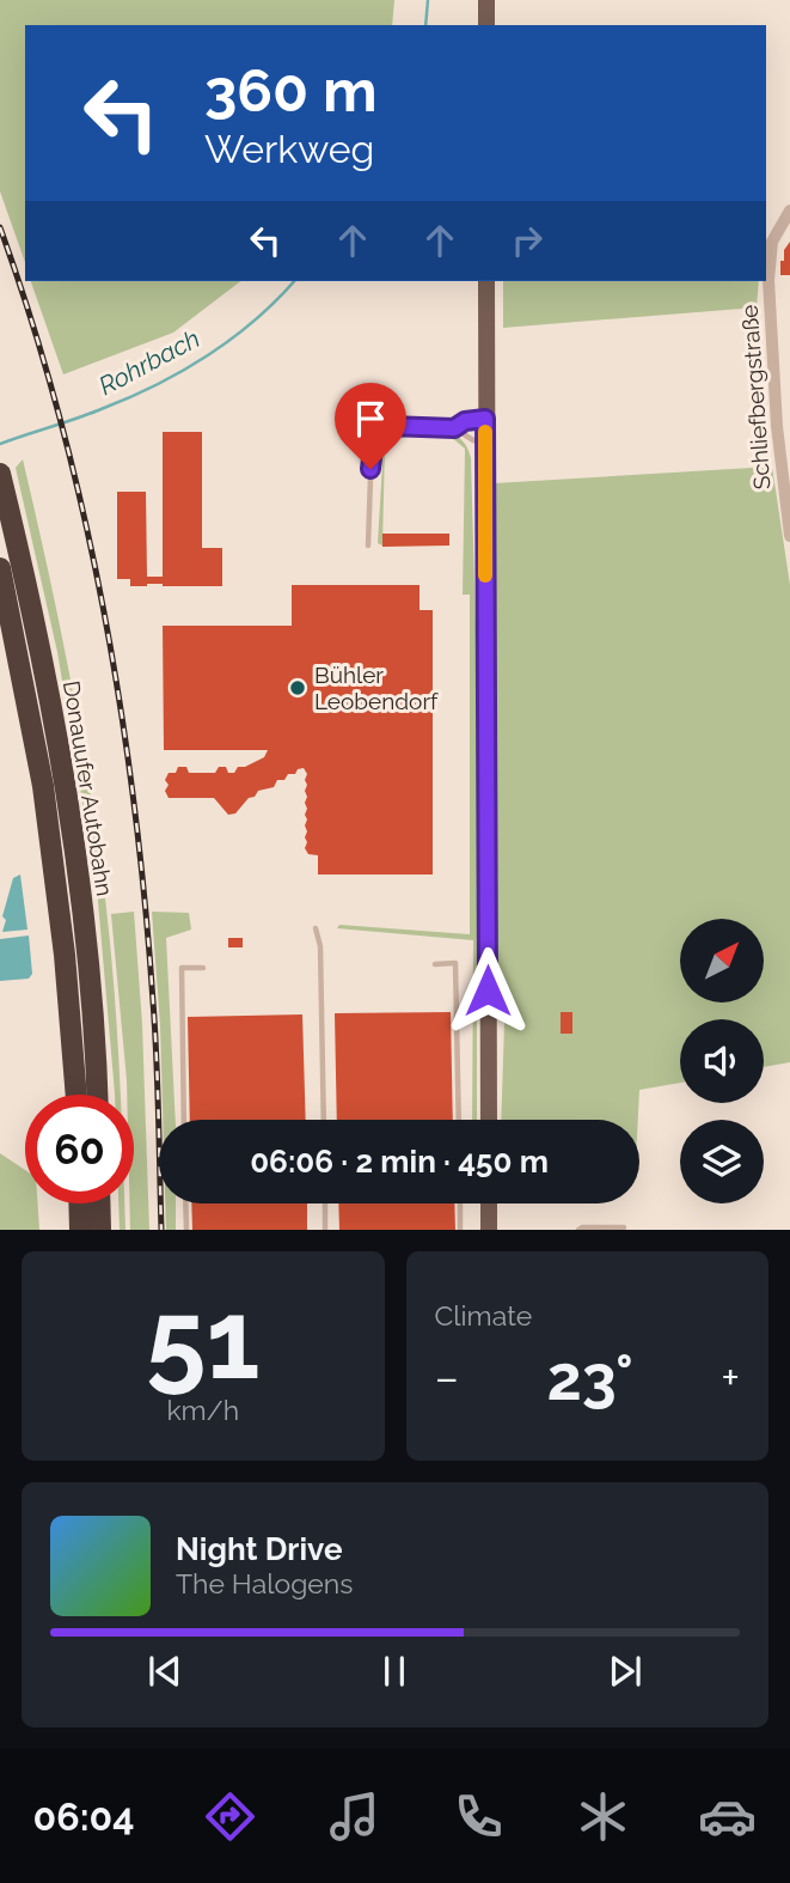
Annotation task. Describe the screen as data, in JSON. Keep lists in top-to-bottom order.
{
  "streets": {
    "highway": ["Donauufer Autobahn"],
    "street": ["Schliefbergstraße"]
  },
  "water": ["Rohrbach"],
  "places": ["Bühler Leobendorf"],
  "north": "top right",
  "page": {
    "turn": ["360 m", "Werkweg"],
    "limit": "60",
    "trip": "06:06 · 2 min · 450 m",
    "tile": [
      ["51", "km/h"],
      "Climate"
    ],
    "heat": ["−", "23°", "+"],
    "song": ["Night Drive", "The Halogens"],
    "tabs": "06:04"
  }
}
